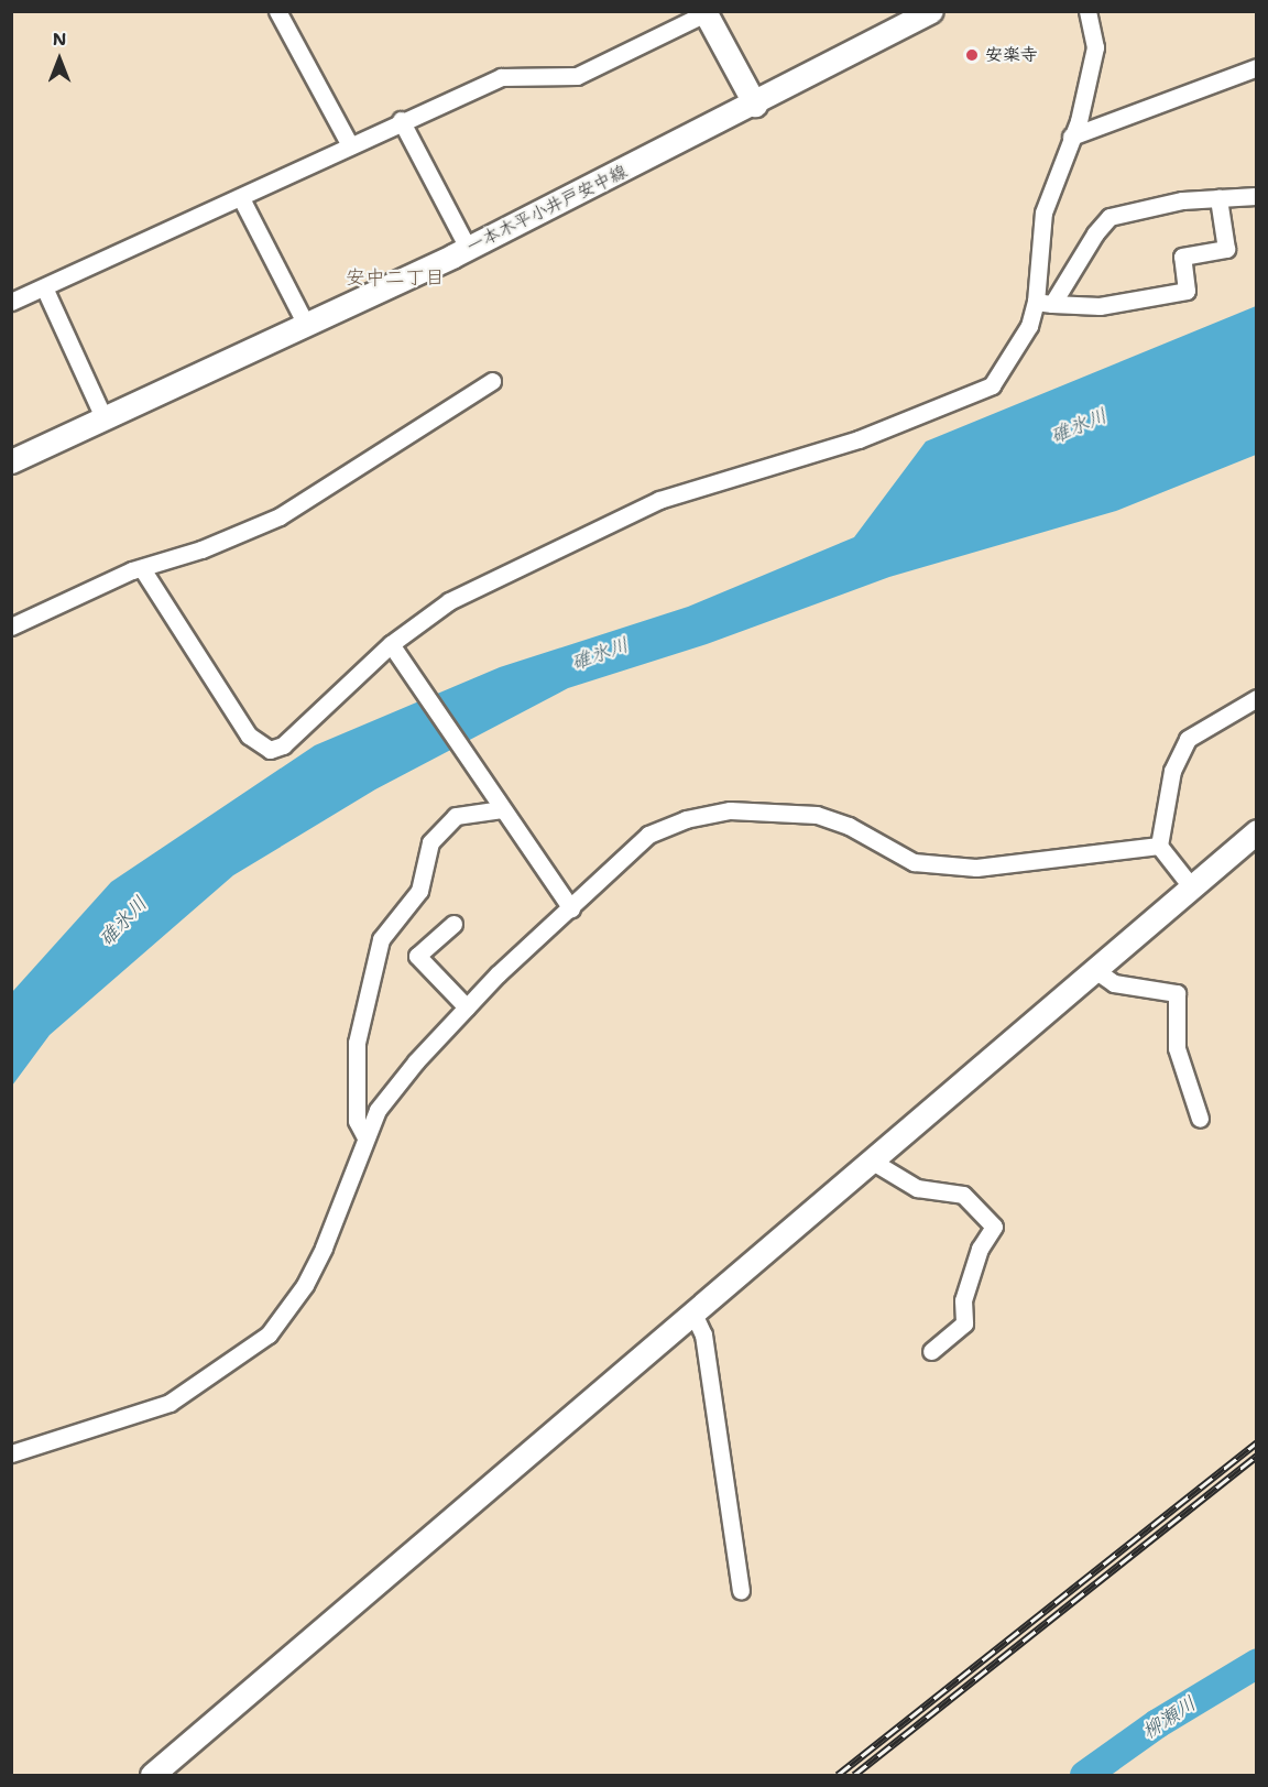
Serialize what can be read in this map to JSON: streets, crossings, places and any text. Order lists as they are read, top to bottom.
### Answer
{
  "streets": {
    "street": ["一本木平小井戸安中線"]
  },
  "districts": ["安中二丁目"],
  "water": ["碓氷川", "柳瀬川"],
  "places": ["安楽寺"],
  "north": "top"
}
